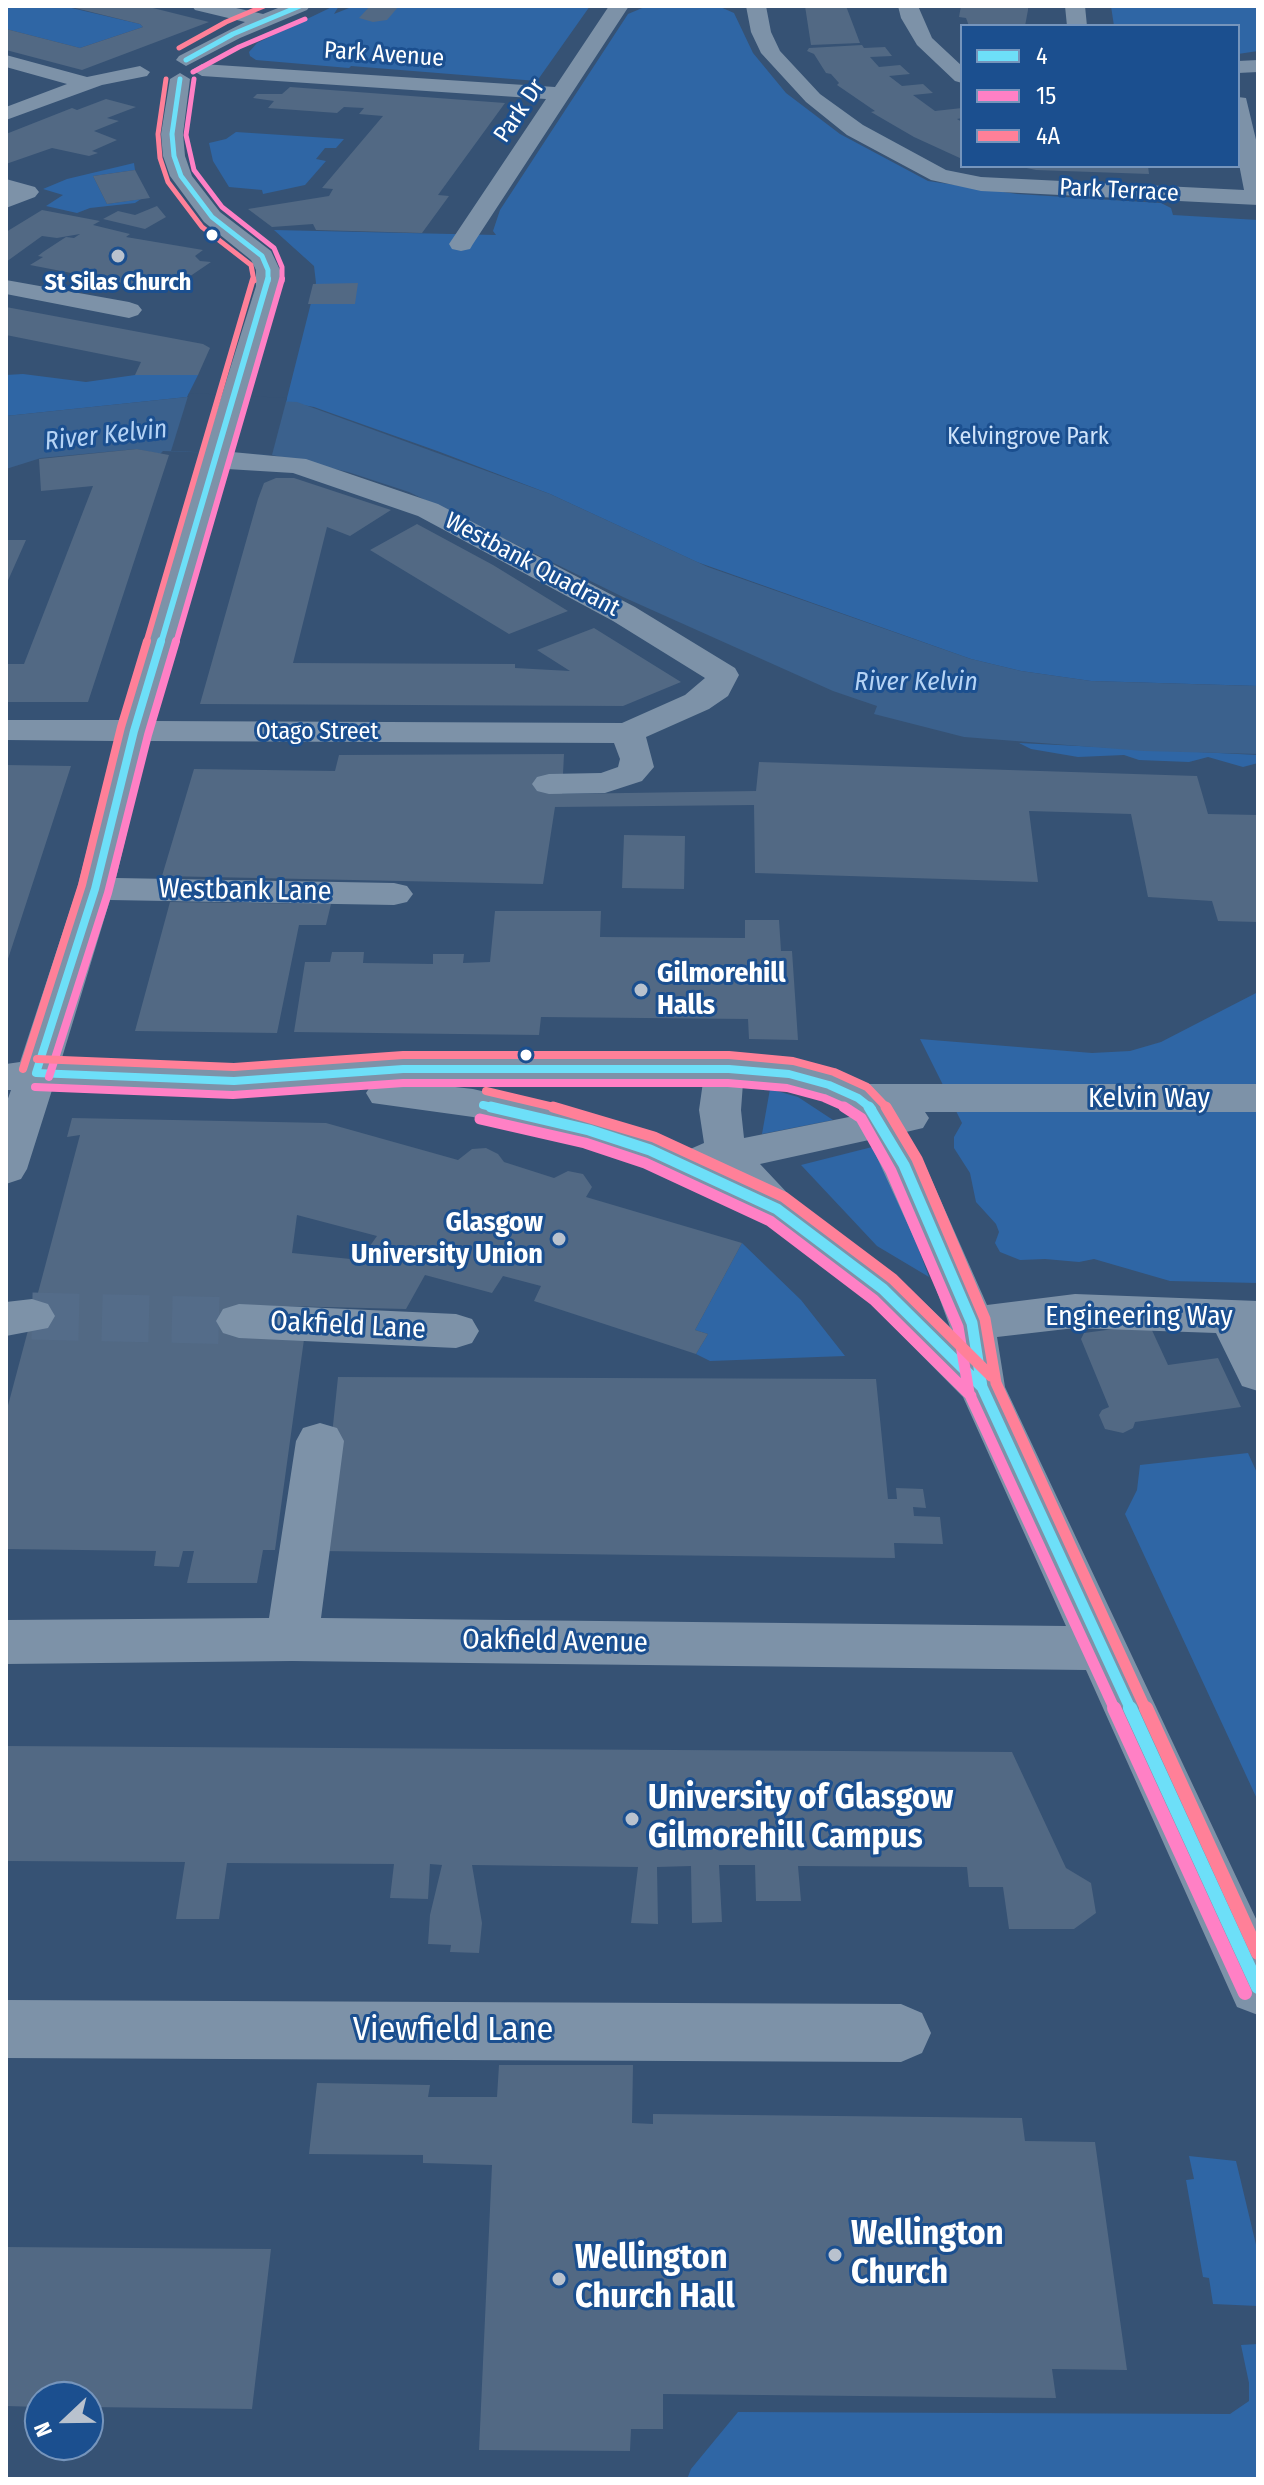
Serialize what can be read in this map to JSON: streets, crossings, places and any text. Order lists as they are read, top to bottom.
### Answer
{
  "streets": {
    "street": [
      "Park Avenue",
      "Park Dr",
      "Park Terrace",
      "Westbank Quadrant",
      "Otago Street",
      "Westbank Lane",
      "Kelvin Way",
      "Engineering Way",
      "Oakfield Lane",
      "Oakfield Avenue",
      "Viewfield Lane"
    ]
  },
  "crossings": [
    ["Park Avenue", "Park Dr"],
    ["Westbank Quadrant", "Otago Street"]
  ],
  "water": ["River Kelvin"],
  "parks": ["Kelvingrove Park"],
  "places": [
    "St Silas Church",
    "Gilmorehill Halls",
    "Glasgow University Union",
    "University of Glasgow Gilmorehill Campus",
    "Wellington Church",
    "Wellington Church Hall"
  ],
  "lines": ["transit line 4", "transit line 4A", "transit line 15"],
  "legend": ["4", "15", "4A"],
  "north": "left"
}
